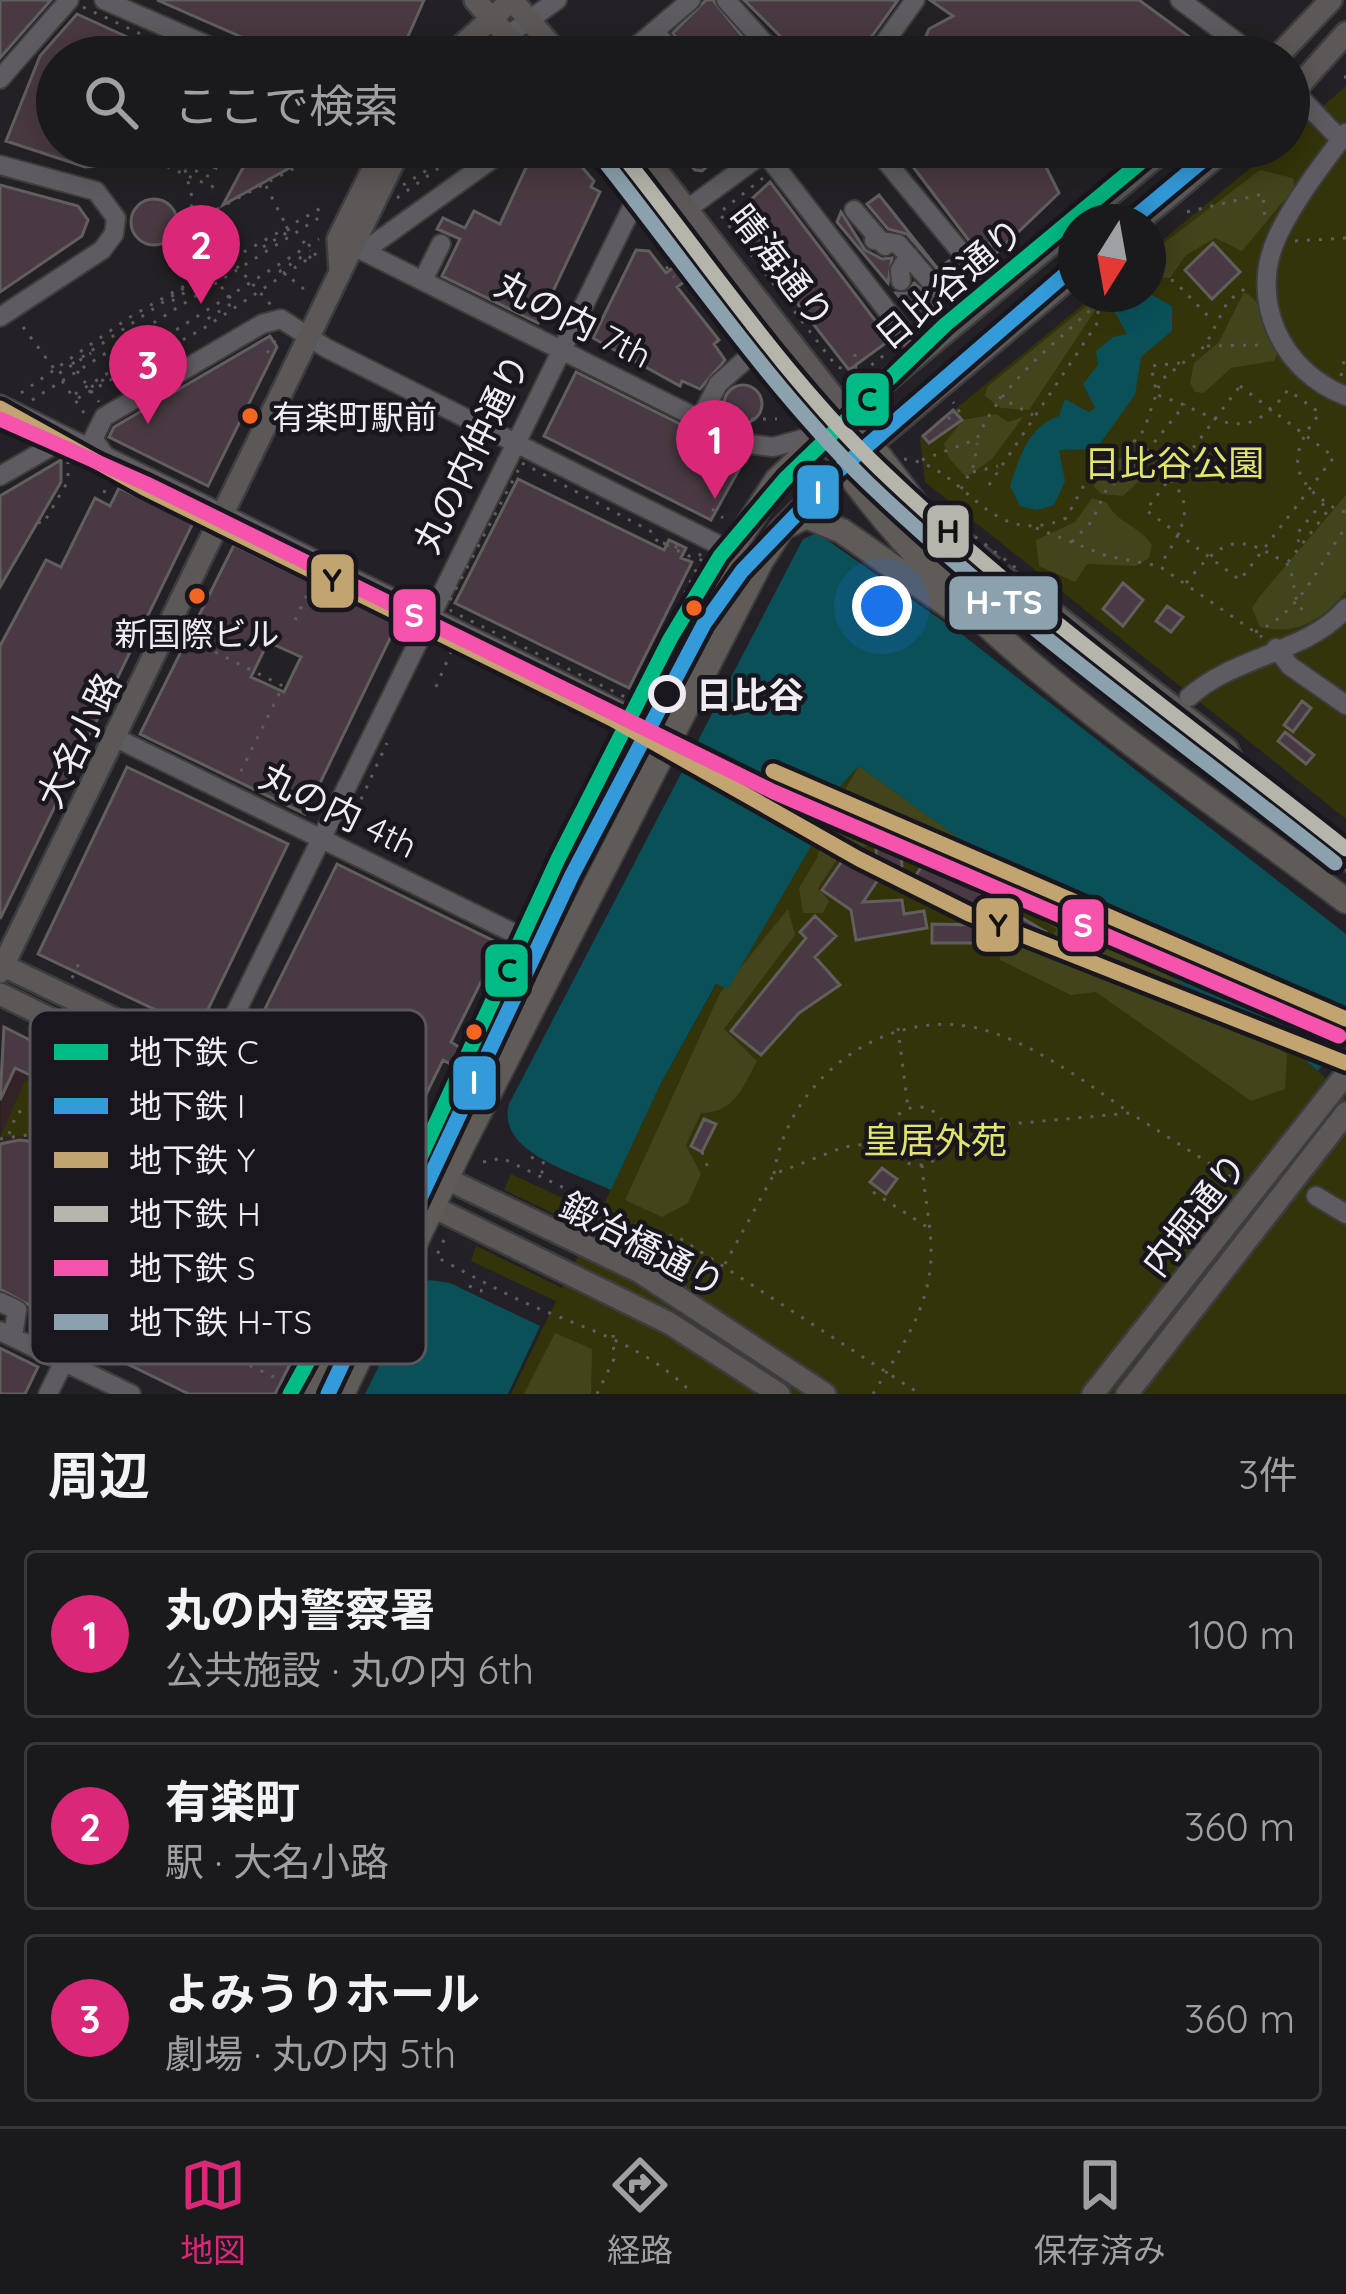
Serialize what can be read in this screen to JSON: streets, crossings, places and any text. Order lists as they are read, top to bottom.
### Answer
{
  "streets": {
    "highway": ["晴海通り", "日比谷通り"],
    "main road": ["大名小路", "内堀通り", "鍛冶橋通り"],
    "street": ["丸の内 7th", "丸の内仲通り", "丸の内 4th"]
  },
  "crossings": [
    ["晴海通り", "日比谷通り"],
    ["晴海通り", "丸の内 7th"],
    ["晴海通り", "丸の内仲通り"],
    ["日比谷通り", "丸の内 7th"],
    ["日比谷通り", "丸の内 4th"],
    ["日比谷通り", "鍛冶橋通り"],
    ["丸の内 7th", "丸の内仲通り"],
    ["丸の内 7th", "大名小路"],
    ["丸の内仲通り", "丸の内 4th"],
    ["大名小路", "丸の内 4th"],
    ["大名小路", "鍛冶橋通り"]
  ],
  "parks": ["日比谷公園", "皇居外苑"],
  "places": ["有楽町駅前", "新国際ビル", "日比谷"],
  "lines": [
    "metro line C",
    "metro line I",
    "metro line H",
    "metro line H-TS",
    "metro line Y",
    "metro line S"
  ],
  "legend": [
    "地下鉄 C",
    "地下鉄 I",
    "地下鉄 Y",
    "地下鉄 H",
    "地下鉄 S",
    "地下鉄 H-TS"
  ],
  "north": "bottom",
  "page": {
    "search": "ここで検索",
    "pins": ["2", "3", "1"],
    "heading": ["周辺", "3件"],
    "list": [
      {
        "mark": "1",
        "name": "丸の内警察署",
        "note": "公共施設 · 丸の内 6th",
        "value": "100 m"
      },
      {
        "mark": "2",
        "name": "有楽町",
        "note": "駅 · 大名小路",
        "value": "360 m"
      },
      {
        "mark": "3",
        "name": "よみうりホール",
        "note": "劇場 · 丸の内 5th",
        "value": "360 m"
      }
    ],
    "nav": ["地図", "経路", "保存済み"]
  }
}
